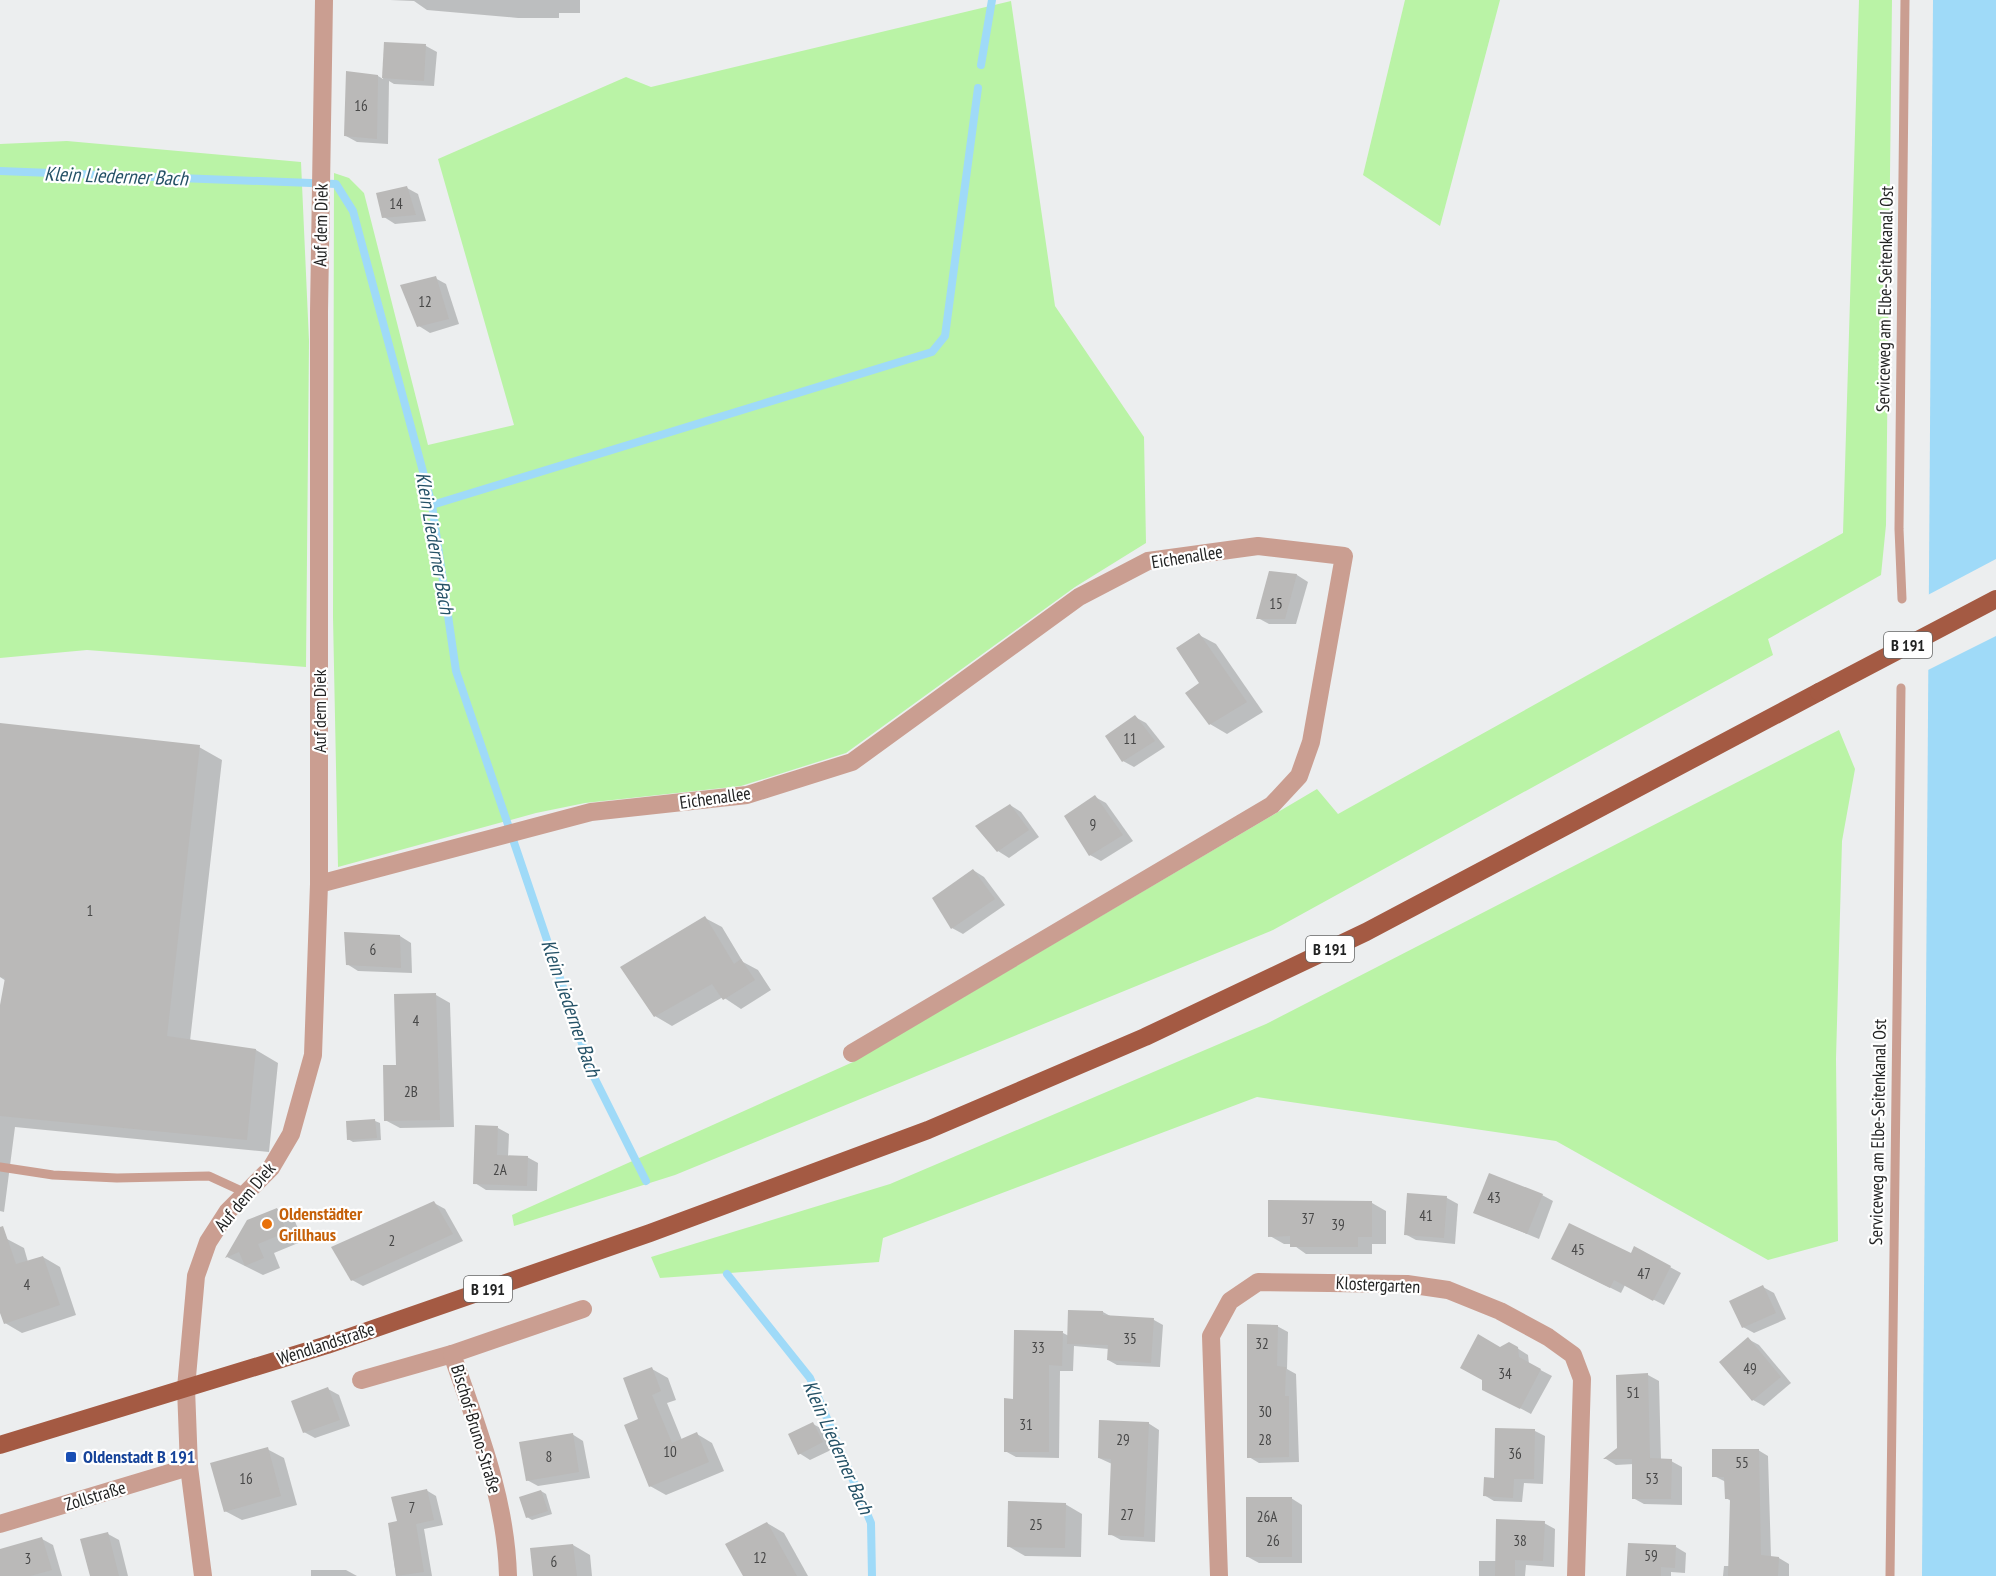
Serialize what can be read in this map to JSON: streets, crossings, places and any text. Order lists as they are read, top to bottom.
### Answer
{
  "streets": {
    "main road": ["B 191", "Wendlandstraße"],
    "street": [
      "Auf dem Diek",
      "Eichenallee",
      "Klostergarten",
      "Bischof-Bruno-Straße",
      "Zollstraße"
    ],
    "lane": ["Serviceweg am Elbe-Seitenkanal Ost"]
  },
  "crossings": [
    ["Auf dem Diek", "Eichenallee"],
    ["Auf dem Diek", "Wendlandstraße"],
    ["Auf dem Diek", "Zollstraße"]
  ],
  "water": ["Klein Liederner Bach"],
  "places": {
    "other": ["Oldenstädter Grillhaus"],
    "transit": ["Oldenstadt B 191"]
  },
  "house_numbers": [
    "16",
    "14",
    "12",
    "15",
    "11",
    "9",
    "1",
    "6",
    "4",
    "2B",
    "2A",
    "43",
    "41",
    "37",
    "39",
    "2",
    "45",
    "47",
    "4",
    "35",
    "32",
    "33",
    "49",
    "34",
    "51",
    "30",
    "31",
    "29",
    "28",
    "10",
    "36",
    "8",
    "55",
    "16",
    "53",
    "7",
    "27",
    "26A",
    "25",
    "26",
    "38",
    "59",
    "12",
    "3",
    "6"
  ]
}
